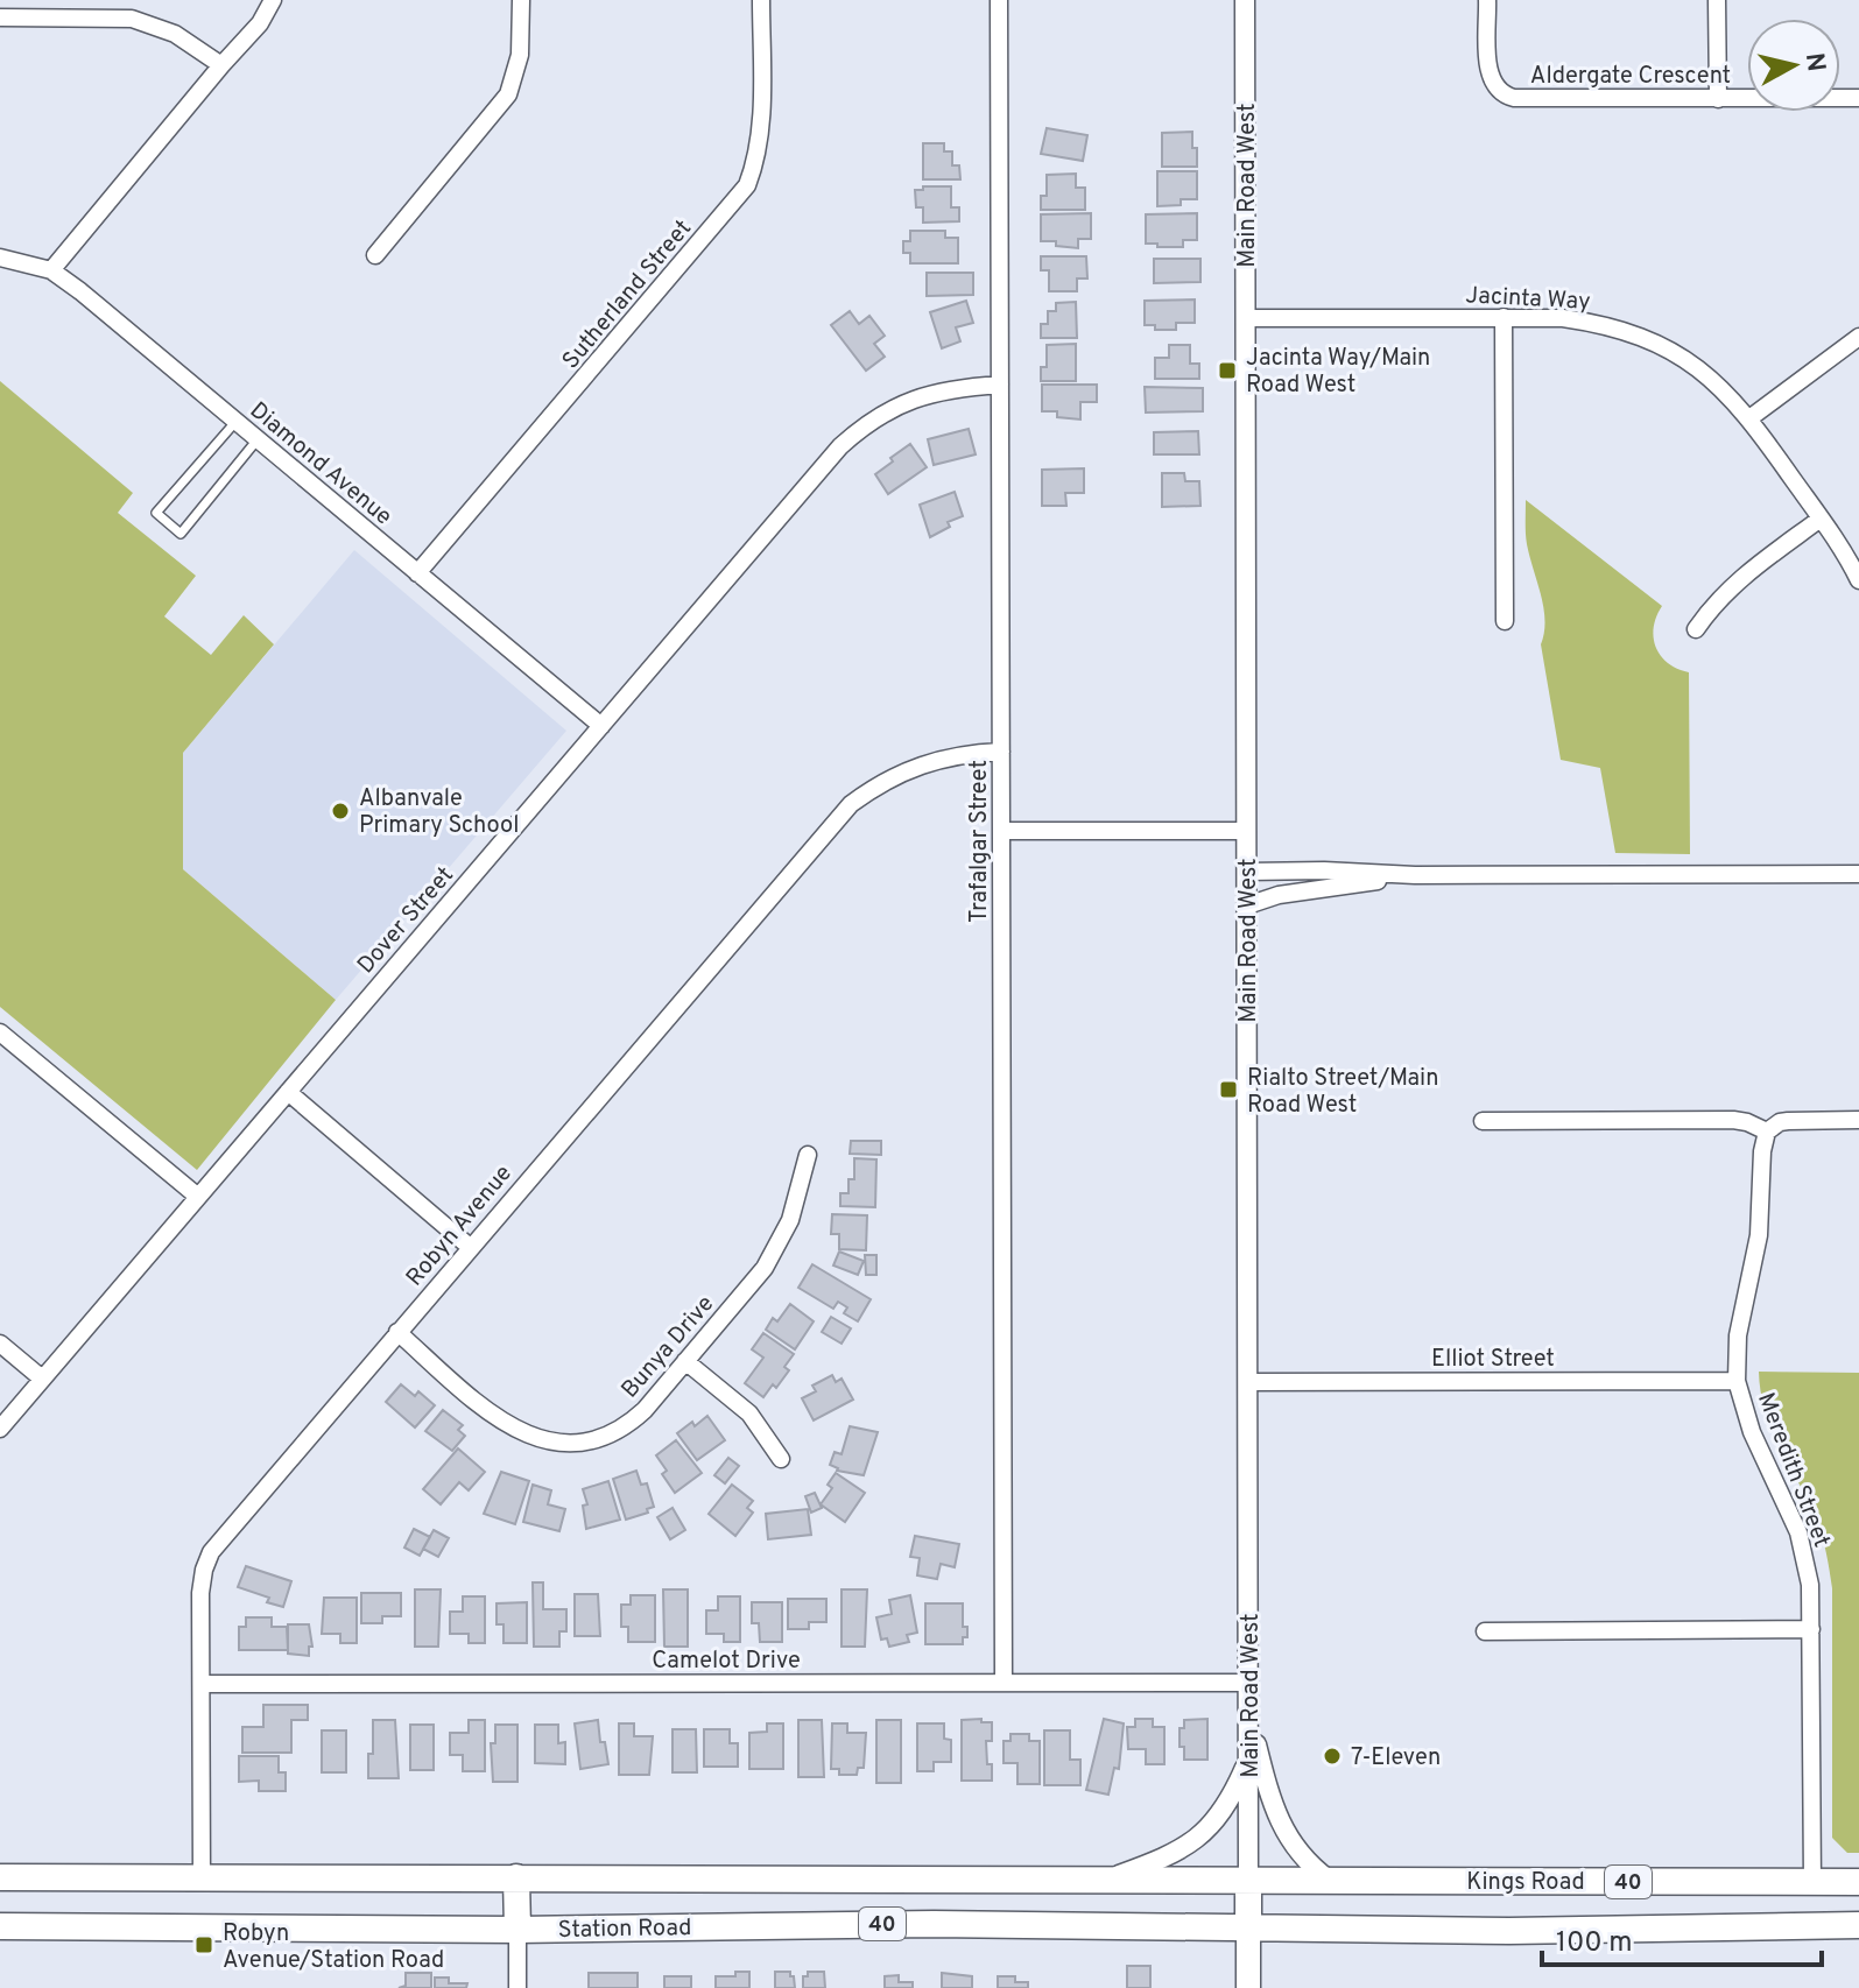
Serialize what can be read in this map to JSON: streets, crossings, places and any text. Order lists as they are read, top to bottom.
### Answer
{
  "streets": {
    "main road": ["Kings Road", "40", "Station Road"],
    "street": [
      "Aldergate Crescent",
      "Main Road West",
      "Sutherland Street",
      "Jacinta Way",
      "Diamond Avenue",
      "Trafalgar Street",
      "Dover Street",
      "Robyn Avenue",
      "Bunya Drive",
      "Elliot Street",
      "Meredith Street",
      "Camelot Drive"
    ]
  },
  "crossings": [
    ["Main Road West", "Jacinta Way"],
    ["Main Road West", "Elliot Street"],
    ["Main Road West", "Camelot Drive"],
    ["Main Road West", "Kings Road"],
    ["Main Road West", "Station Road"],
    ["Sutherland Street", "Diamond Avenue"],
    ["Diamond Avenue", "Dover Street"],
    ["Trafalgar Street", "Dover Street"],
    ["Trafalgar Street", "Robyn Avenue"],
    ["Trafalgar Street", "Camelot Drive"],
    ["Robyn Avenue", "Bunya Drive"],
    ["Robyn Avenue", "Camelot Drive"],
    ["Robyn Avenue", "Station Road"],
    ["Elliot Street", "Meredith Street"],
    ["Meredith Street", "Kings Road"],
    ["Kings Road", "Station Road"]
  ],
  "places": {
    "transit": ["Jacinta Way/Main Road West", "Rialto Street/Main Road West", "Robyn Avenue/Station Road"],
    "other": ["Albanvale Primary School", "7-Eleven"]
  },
  "scale_bar": "100 m",
  "north": "right"
}
